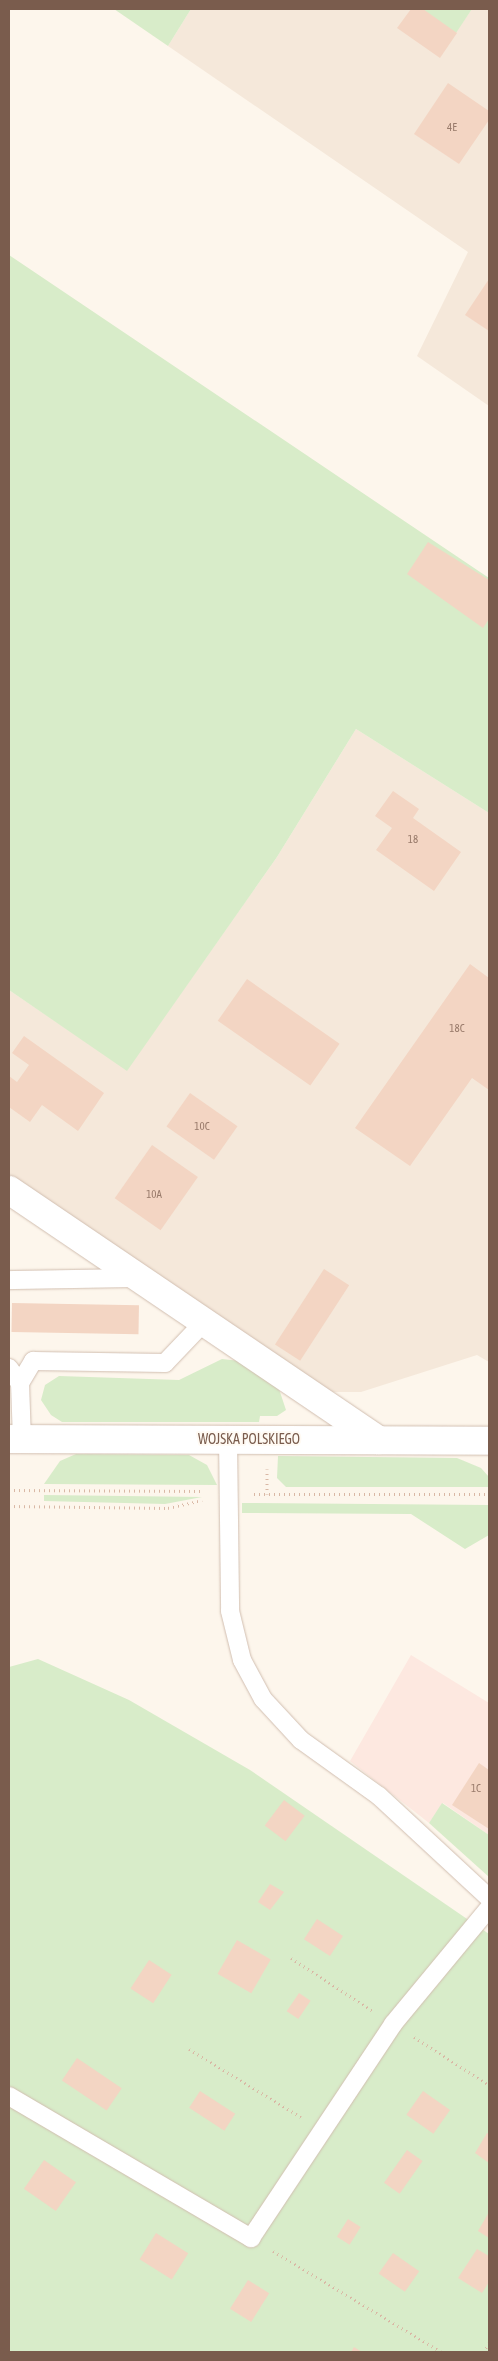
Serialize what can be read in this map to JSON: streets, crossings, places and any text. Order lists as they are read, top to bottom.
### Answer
{
  "streets": {
    "street": ["WOJSKA POLSKIEGO"]
  },
  "house_numbers": [
    "4E",
    "18",
    "18C",
    "10C",
    "10A",
    "1C"
  ]
}
